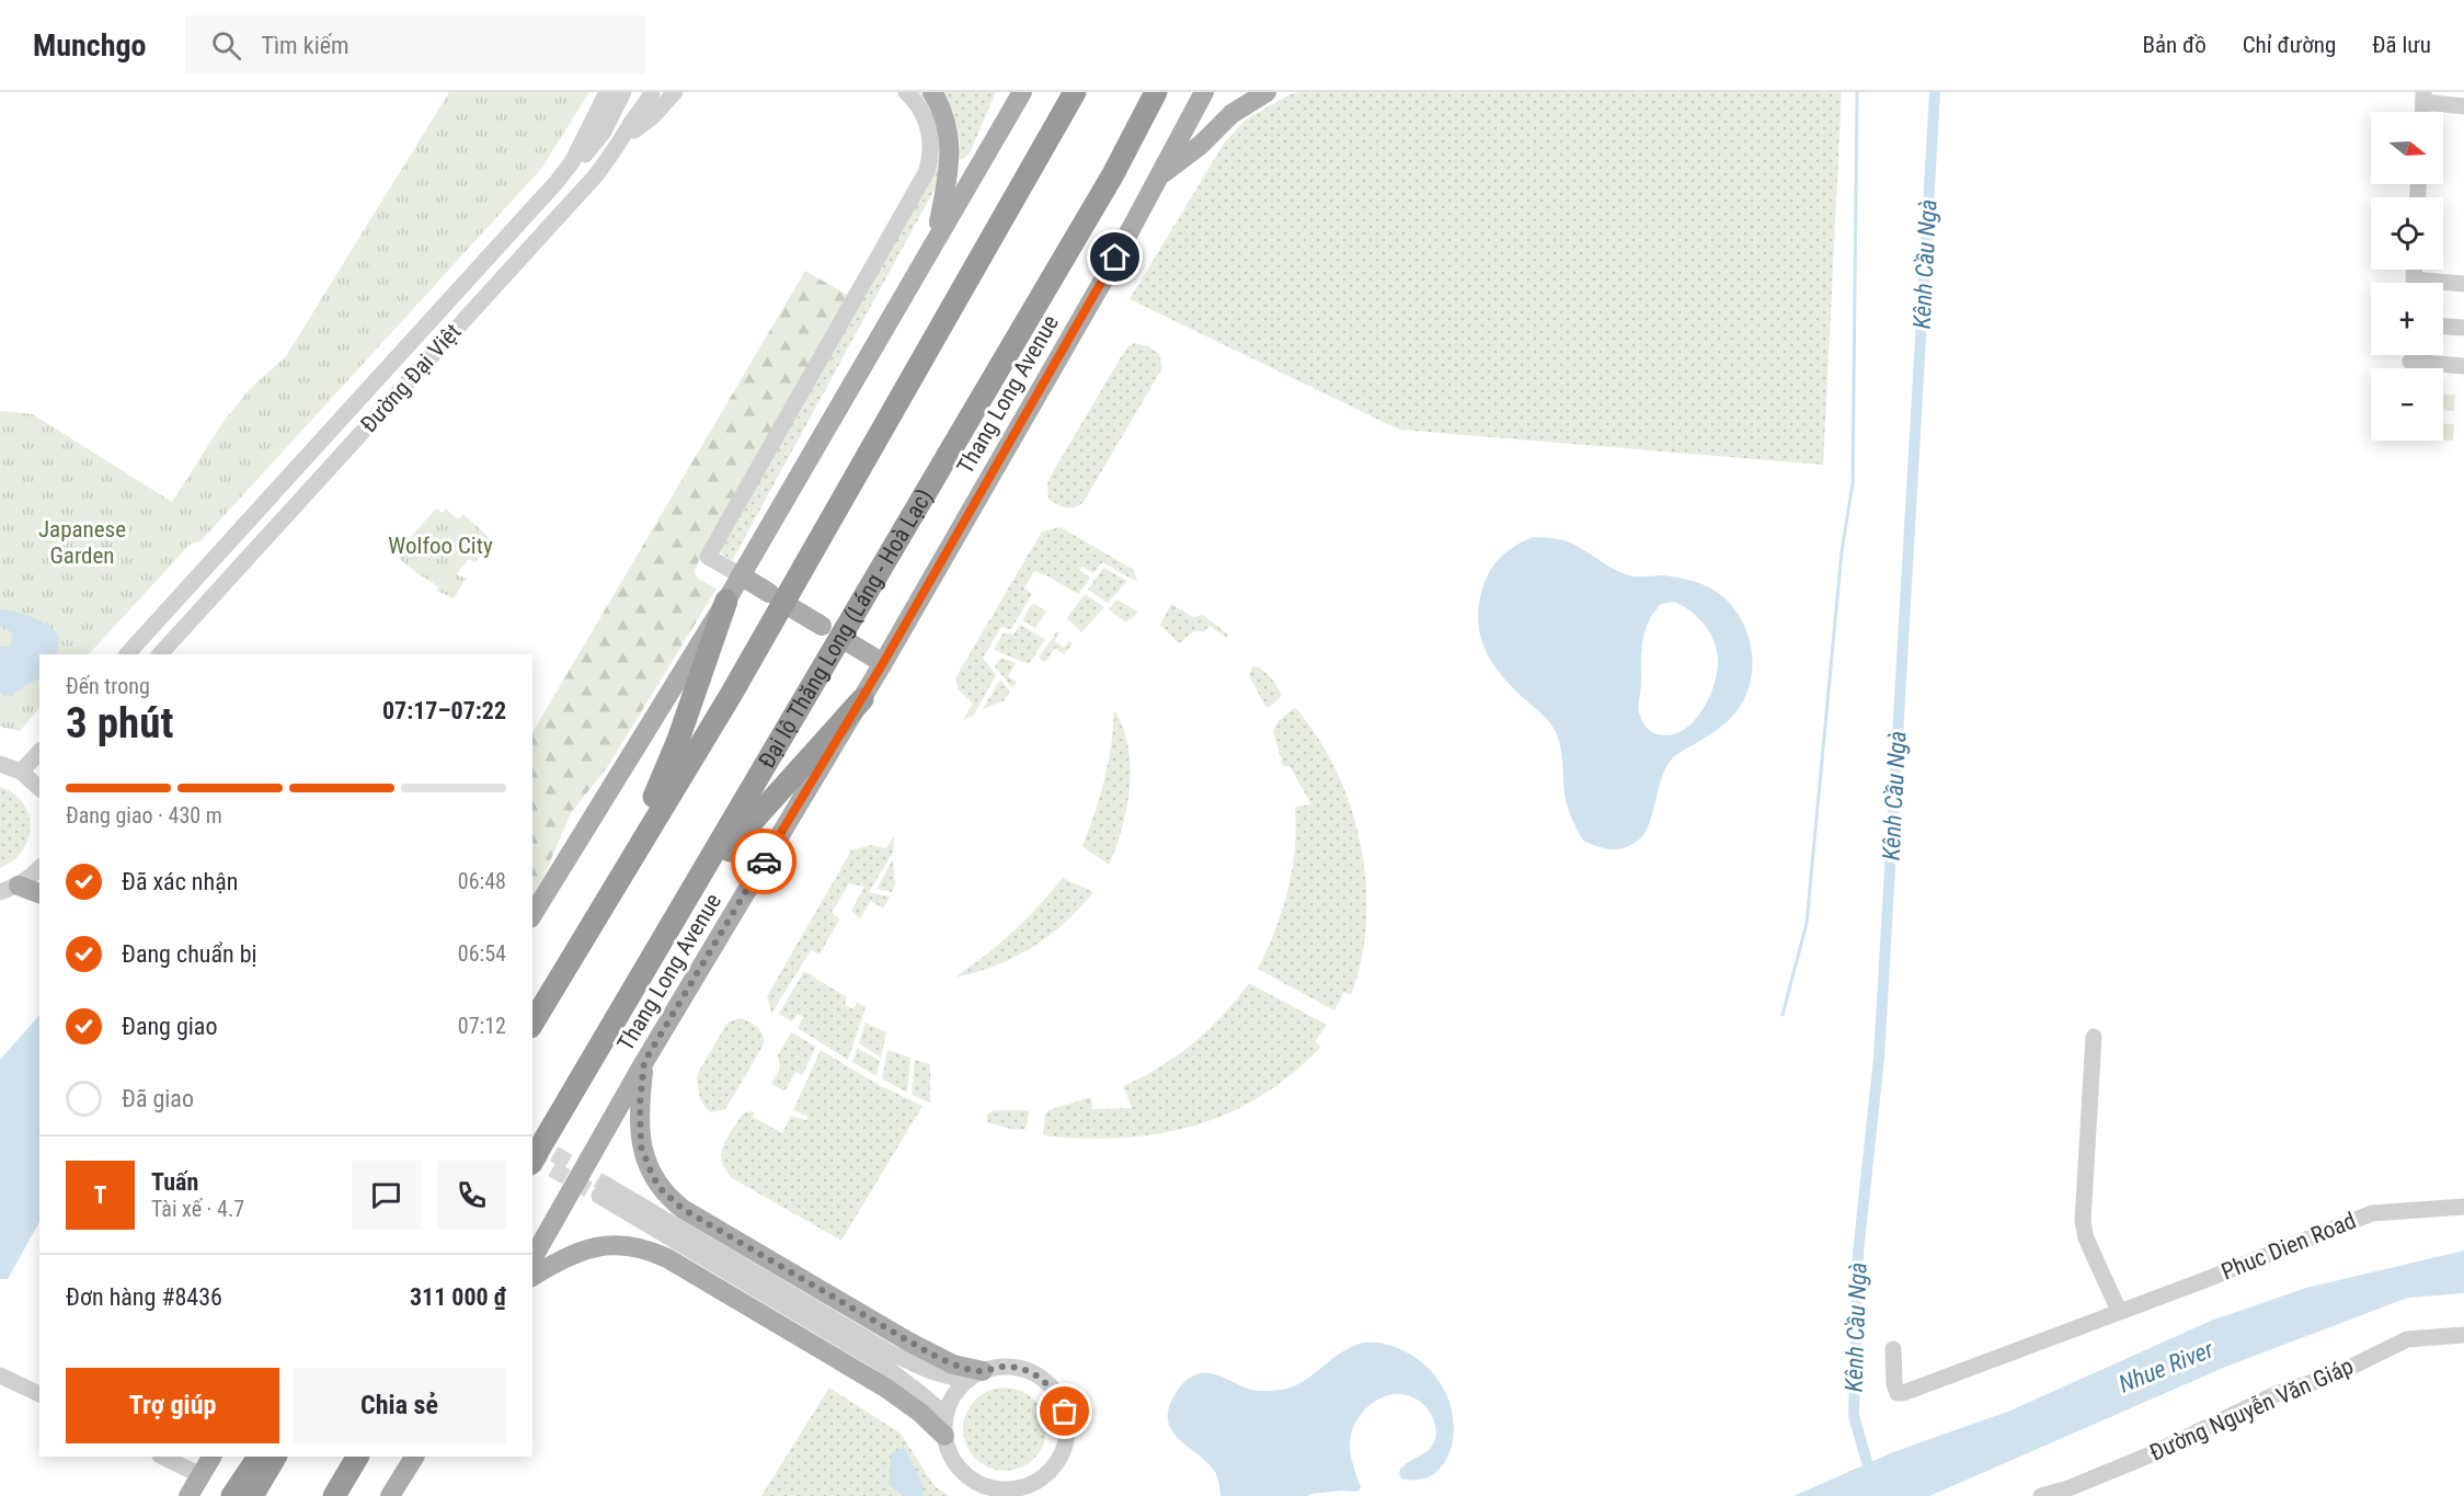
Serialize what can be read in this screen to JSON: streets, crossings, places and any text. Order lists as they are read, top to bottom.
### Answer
{
  "streets": {
    "highway": ["Đại lộ Thăng Long (Láng - Hoà Lạc)"],
    "main road": ["Thang Long Avenue"],
    "street": ["Đường Đại Việt", "Phuc Dien Road", "Đường Nguyễn Văn Giáp"]
  },
  "water": ["Kênh Cầu Ngà", "Nhue River"],
  "parks": ["Japanese Garden", "Wolfoo City"],
  "north": "right",
  "page": {
    "header": "Munchgo",
    "search": "Tìm kiếm",
    "nav": ["Bản đồ", "Chỉ đường", "Đã lưu"],
    "map_buttons": ["+", "−"],
    "heading": ["3 phút", "Đến trong", "07:17–07:22"],
    "panel": [
      "Tuấn",
      "Tài xế · 4.7",
      "Đơn hàng #8436",
      "311 000 ₫"
    ],
    "bar": "Đang giao · 430 m",
    "list": [
      ["Đã xác nhận", "06:48"],
      ["Đang chuẩn bị", "06:54"],
      ["Đang giao", "07:12"],
      "Đã giao"
    ],
    "round": "T",
    "buttons": ["Trợ giúp", "Chia sẻ"]
  }
}
